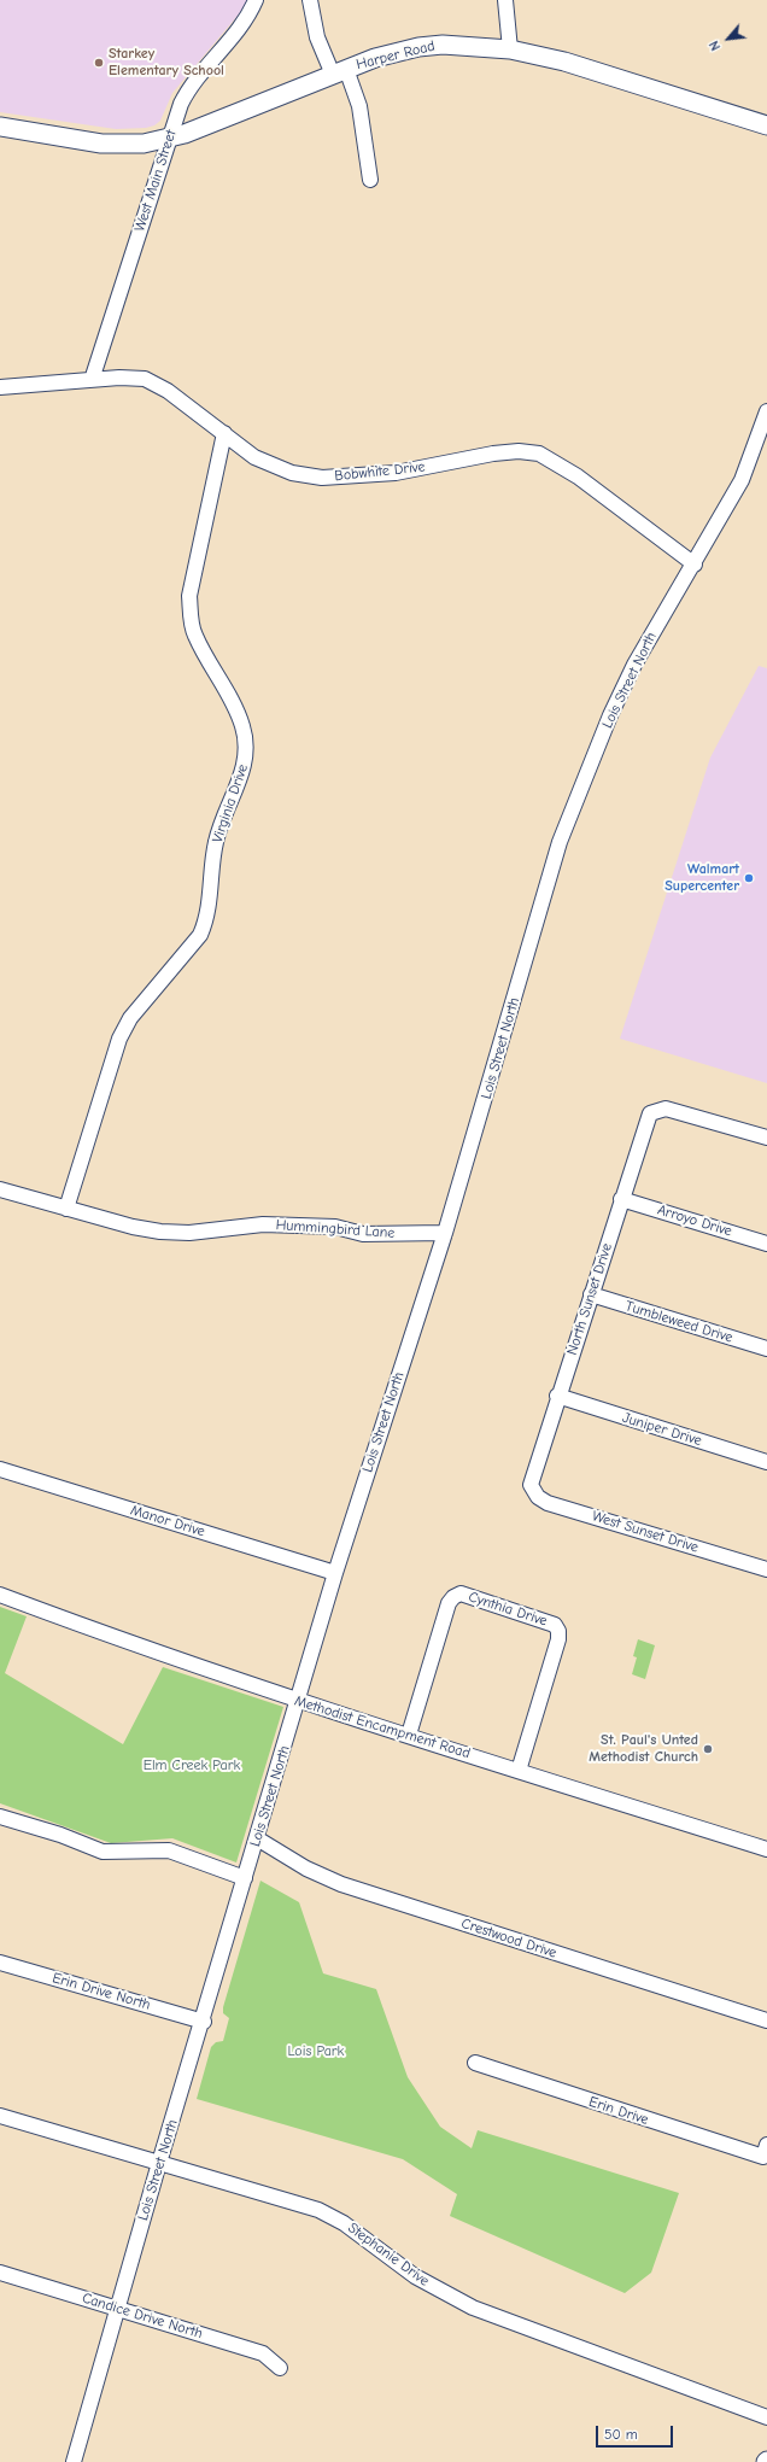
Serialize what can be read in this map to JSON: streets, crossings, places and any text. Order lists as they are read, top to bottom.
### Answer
{
  "streets": {
    "main road": ["Harper Road"],
    "street": [
      "West Main Street",
      "Bobwhite Drive",
      "Lois Street North",
      "Virginia Drive",
      "Arroyo Drive",
      "Hummingbird Lane",
      "North Sunset Drive",
      "Tumbleweed Drive",
      "Juniper Drive",
      "Manor Drive",
      "West Sunset Drive",
      "Cynthia Drive",
      "Methodist Encampment Road",
      "Crestwood Drive",
      "Erin Drive North",
      "Erin Drive",
      "Stephanie Drive",
      "Candice Drive North"
    ]
  },
  "crossings": [
    ["Harper Road", "West Main Street"],
    ["West Main Street", "Bobwhite Drive"],
    ["Bobwhite Drive", "Lois Street North"],
    ["Bobwhite Drive", "Virginia Drive"],
    ["Lois Street North", "Hummingbird Lane"],
    ["Lois Street North", "Manor Drive"],
    ["Lois Street North", "Methodist Encampment Road"],
    ["Lois Street North", "Crestwood Drive"],
    ["Lois Street North", "Erin Drive North"],
    ["Lois Street North", "Stephanie Drive"],
    ["Lois Street North", "Candice Drive North"],
    ["Virginia Drive", "Hummingbird Lane"],
    ["Arroyo Drive", "North Sunset Drive"],
    ["North Sunset Drive", "Tumbleweed Drive"],
    ["North Sunset Drive", "Juniper Drive"],
    ["North Sunset Drive", "West Sunset Drive"],
    ["Cynthia Drive", "Methodist Encampment Road"]
  ],
  "parks": ["Elm Creek Park", "Lois Park"],
  "places": ["Starkey Elementary School", "Walmart Supercenter", "St. Paul's Unted Methodist Church"],
  "scale_bar": "50 m",
  "north": "bottom left"
}
